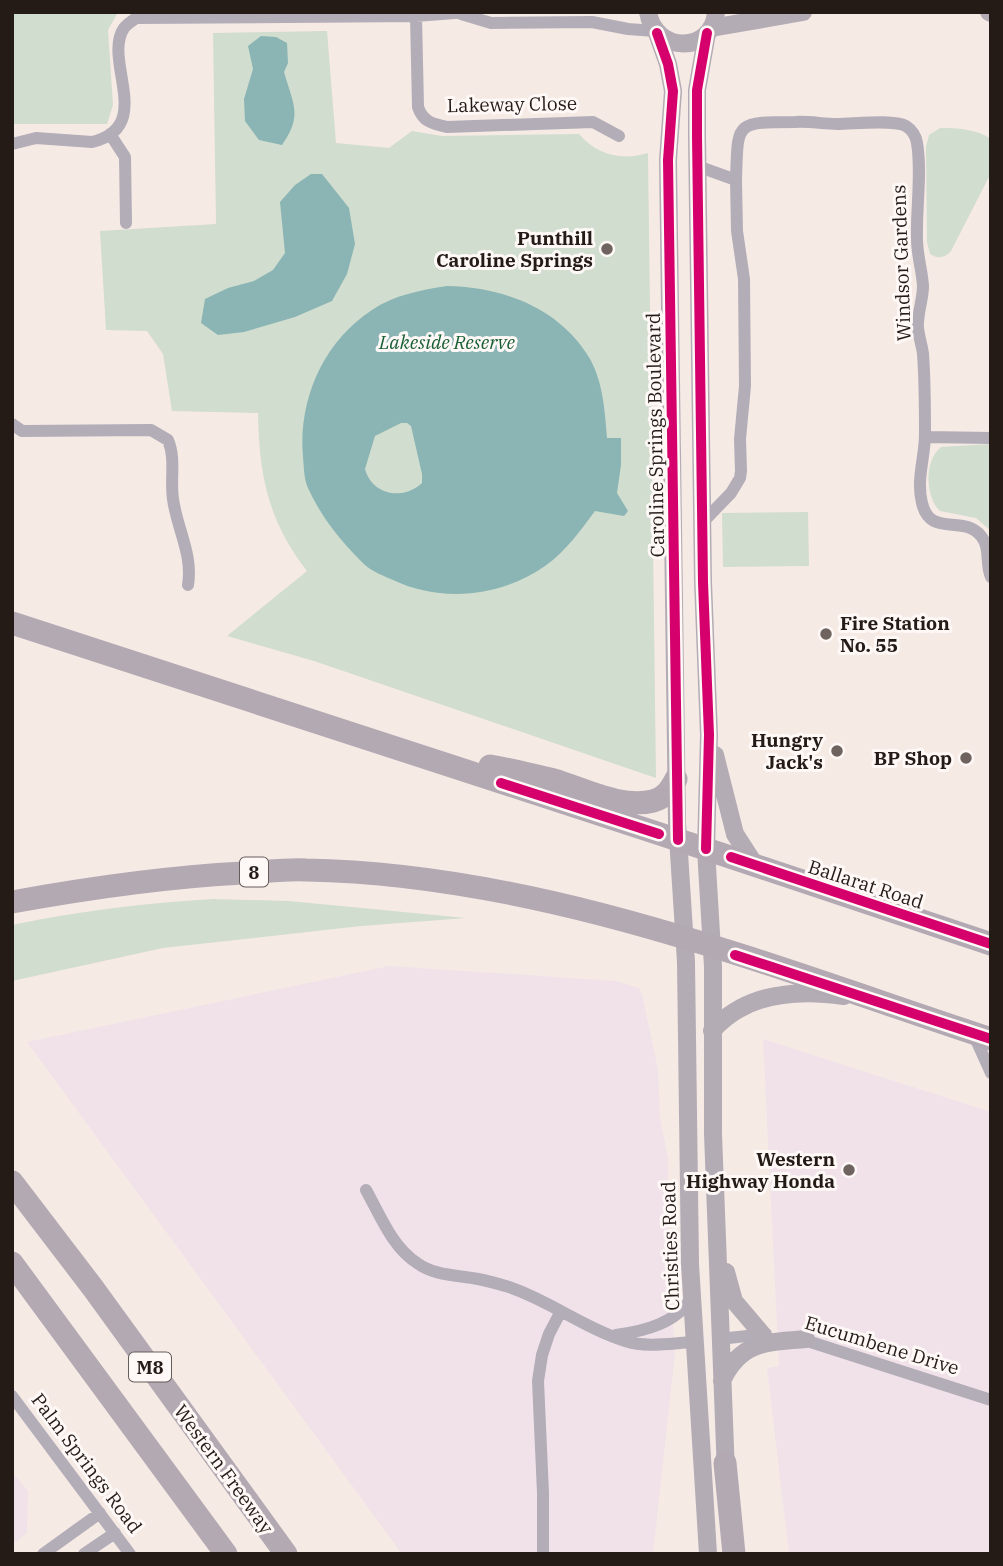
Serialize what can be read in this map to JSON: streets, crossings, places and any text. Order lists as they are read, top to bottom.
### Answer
{
  "streets": {
    "highway": [
      "8",
      "Ballarat Road",
      "M8",
      "Western Freeway"
    ],
    "main road": ["Caroline Springs Boulevard", "Christies Road"],
    "street": [
      "Lakeway Close",
      "Windsor Gardens",
      "Eucumbene Drive",
      "Palm Springs Road"
    ]
  },
  "crossings": [
    ["Caroline Springs Boulevard", "8"],
    ["Caroline Springs Boulevard", "Ballarat Road"],
    ["Caroline Springs Boulevard", "Christies Road"],
    ["8", "Christies Road"]
  ],
  "parks": ["Lakeside Reserve"],
  "places": [
    "Punthill Caroline Springs",
    "Fire Station No. 55",
    "Hungry Jack's",
    "BP Shop",
    "Western Highway Honda"
  ]
}
